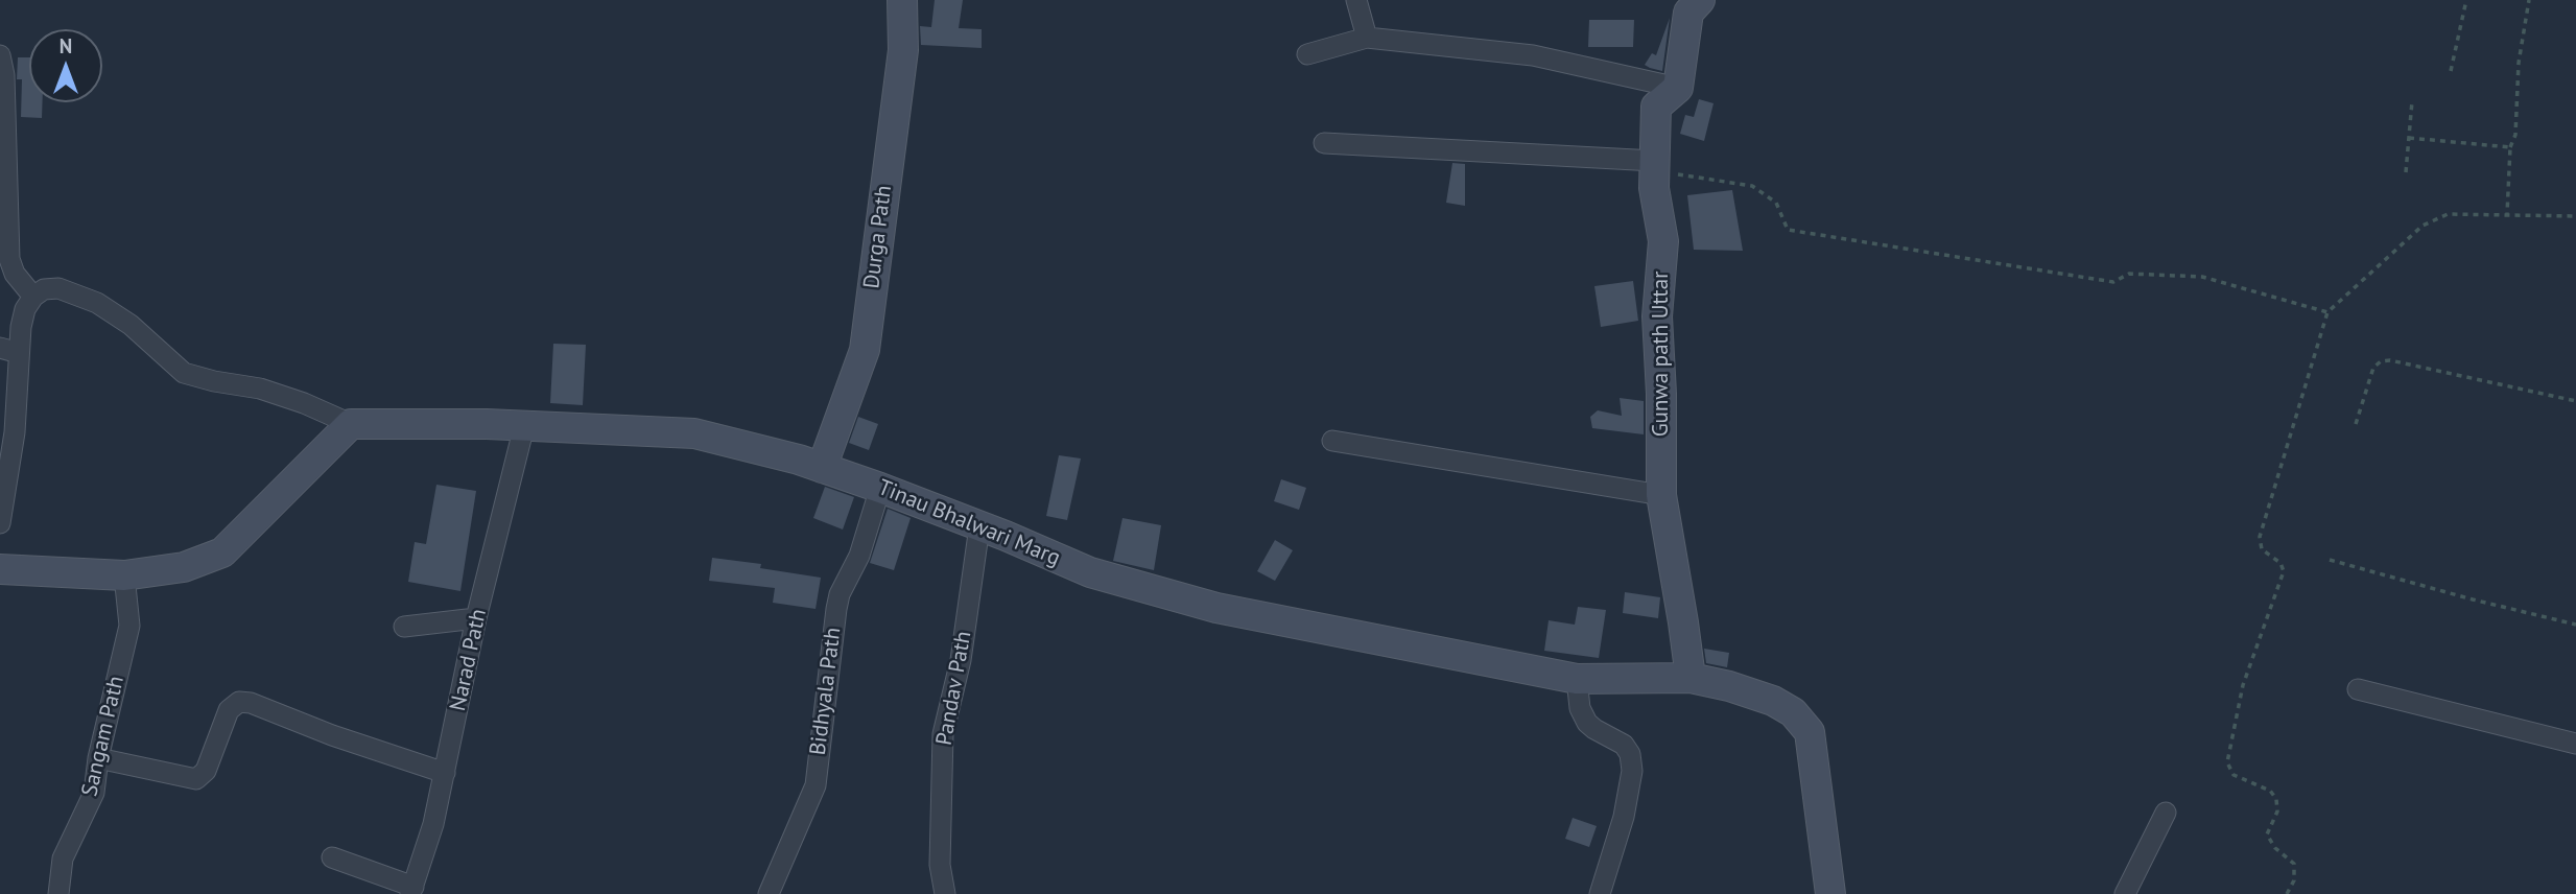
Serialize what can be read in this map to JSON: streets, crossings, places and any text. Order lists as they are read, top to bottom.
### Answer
{
  "streets": {
    "street": [
      "Durga Path",
      "Gunwa path Uttar",
      "Tinau Bhalwari Marg",
      "Narad Path",
      "Pandav Path",
      "Bidhyala Path",
      "Sangam Path"
    ]
  },
  "crossings": [
    ["Durga Path", "Tinau Bhalwari Marg"],
    ["Gunwa path Uttar", "Tinau Bhalwari Marg"],
    ["Tinau Bhalwari Marg", "Narad Path"],
    ["Tinau Bhalwari Marg", "Pandav Path"],
    ["Tinau Bhalwari Marg", "Bidhyala Path"]
  ],
  "north": "top"
}
